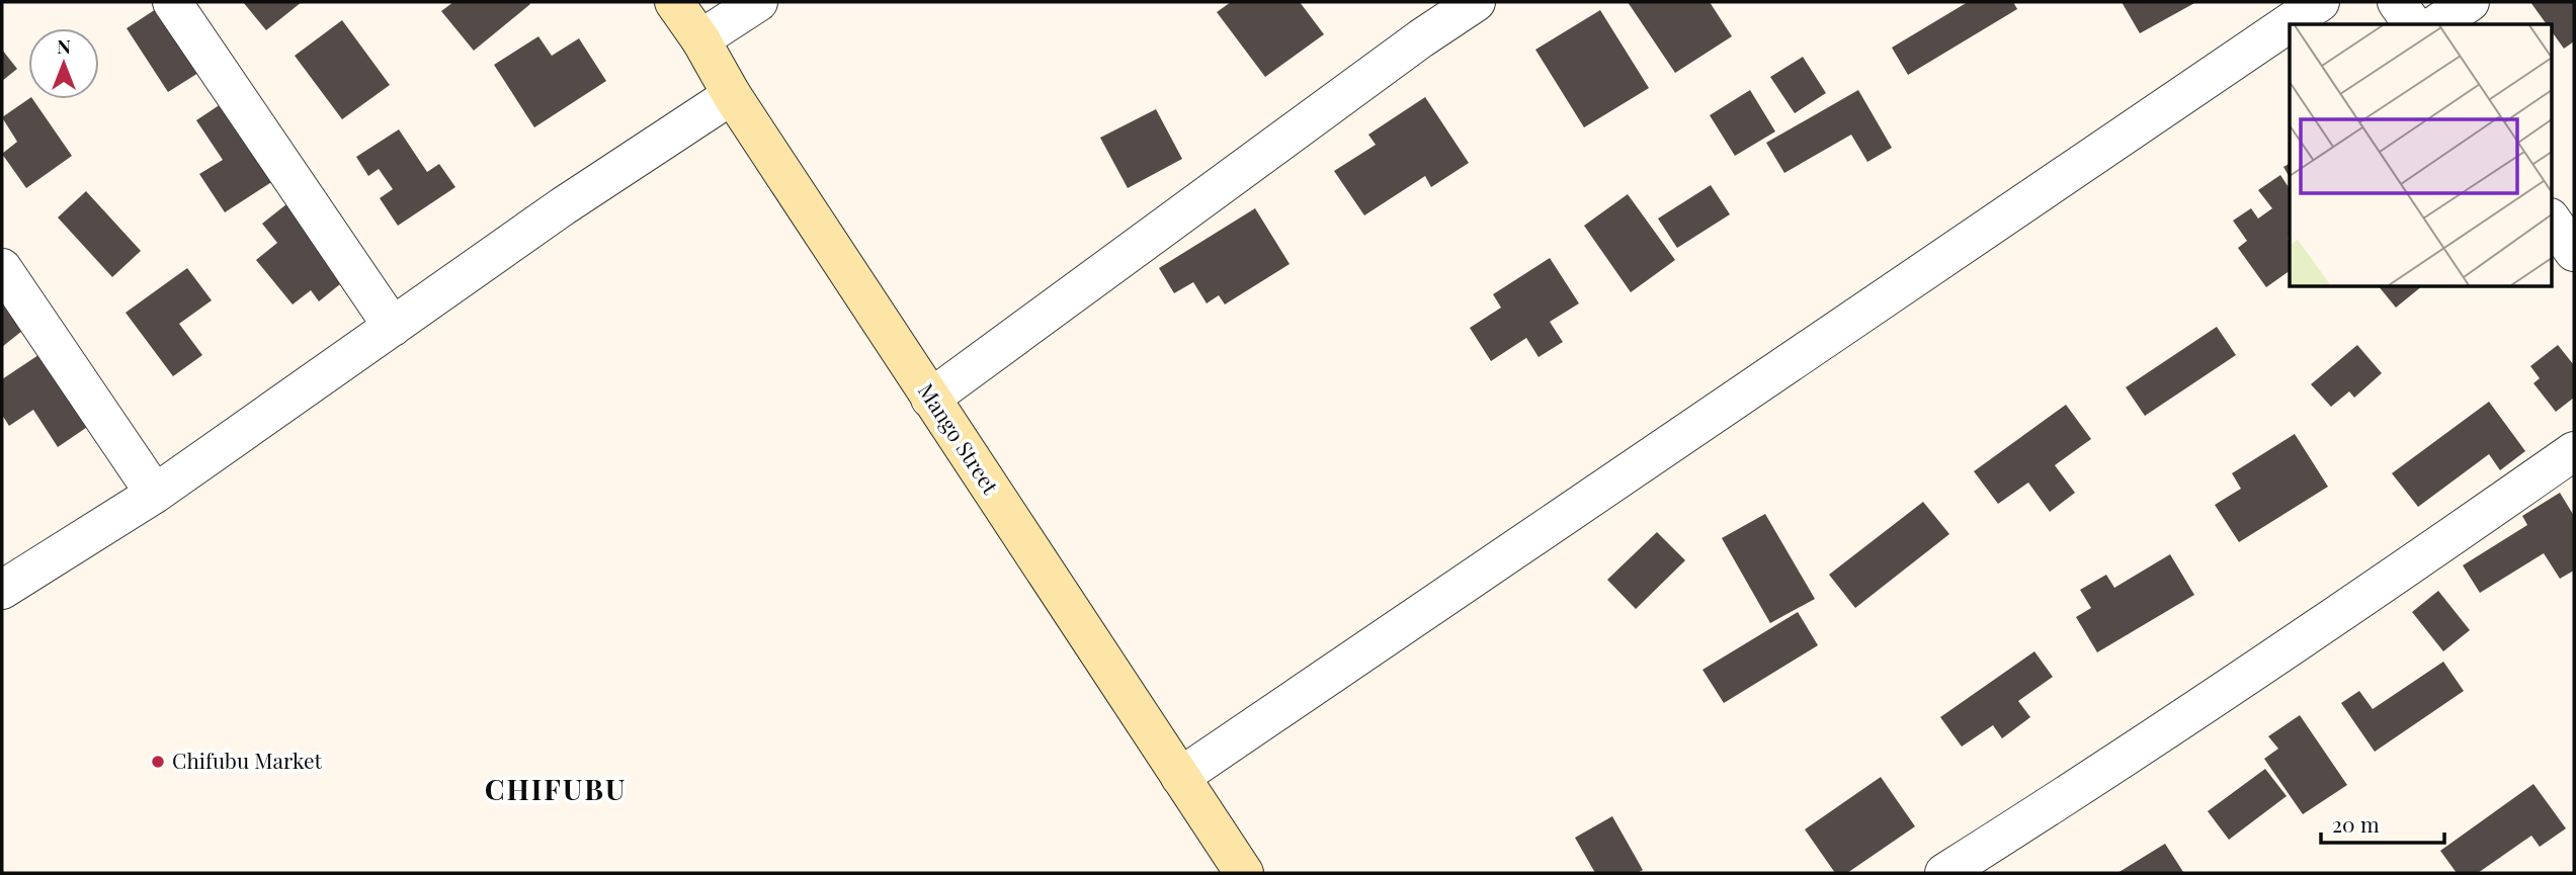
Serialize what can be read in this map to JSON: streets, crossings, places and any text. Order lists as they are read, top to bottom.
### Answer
{
  "streets": {
    "main road": ["Mango Street"]
  },
  "districts": ["CHIFUBU"],
  "places": ["Chifubu Market"],
  "scale_bar": "20 m",
  "north": "top"
}
